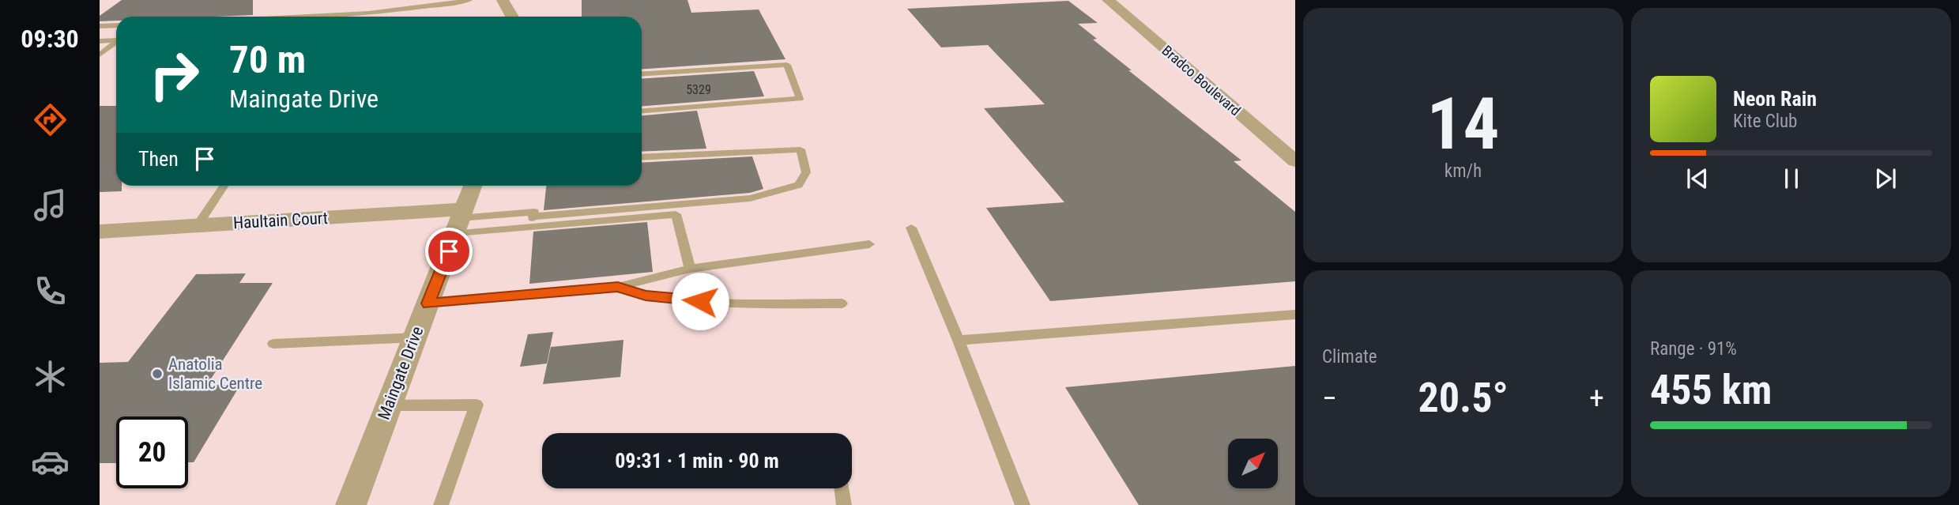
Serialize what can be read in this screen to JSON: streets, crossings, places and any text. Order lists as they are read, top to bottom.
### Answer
{
  "streets": {
    "street": ["Bradco Boulevard", "Haultain Court", "Maingate Drive"]
  },
  "crossings": [
    ["Haultain Court", "Maingate Drive"]
  ],
  "places": ["Anatolia Islamic Centre"],
  "house_numbers": ["5329"],
  "north": "top right",
  "page": {
    "tabs": "09:30",
    "tile": [
      ["14", "km/h"],
      "Climate",
      ["Range · 91%", "455 km"]
    ],
    "turn": ["70 m", "Maingate Drive"],
    "song": ["Neon Rain", "Kite Club"],
    "then": "Then",
    "heat": ["−", "20.5°", "+"],
    "limit": "20",
    "trip": "09:31 · 1 min · 90 m"
  }
}
